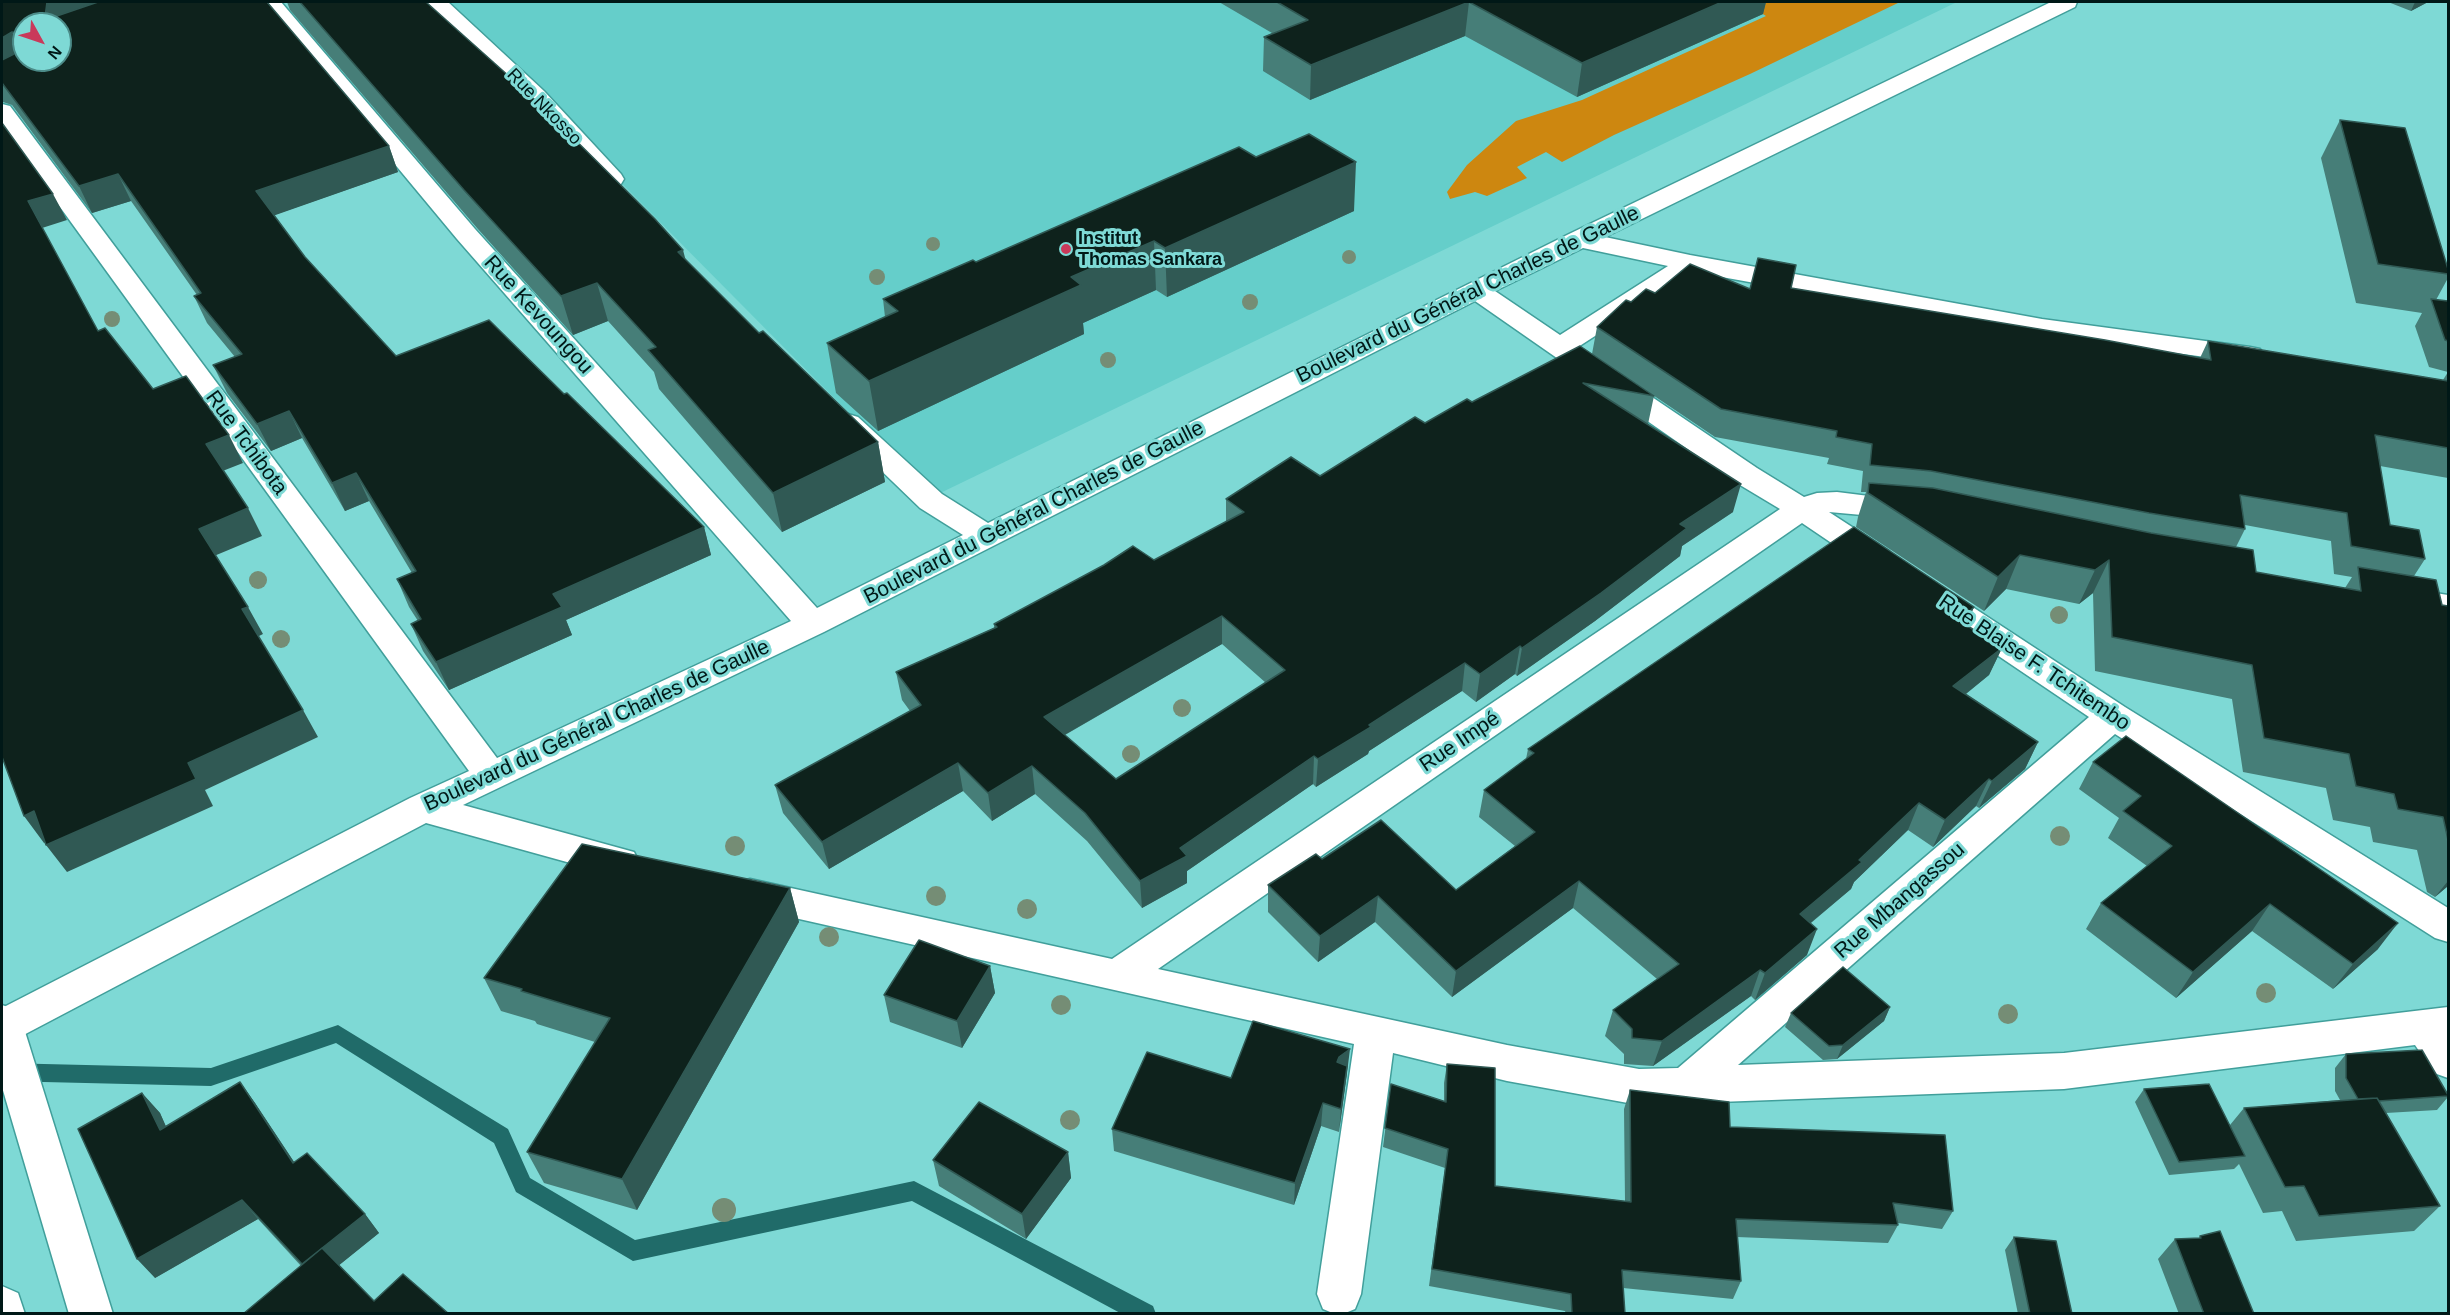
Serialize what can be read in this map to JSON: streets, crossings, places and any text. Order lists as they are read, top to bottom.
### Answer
{
  "streets": {
    "street": [
      "Rue Nkosso",
      "Boulevard du Général Charles de Gaulle",
      "Rue Kevoungou",
      "Rue Tchibota",
      "Rue Blaise F. Tchitembo",
      "Rue Impé",
      "Rue Mbangassou"
    ]
  },
  "crossings": [
    ["Boulevard du Général Charles de Gaulle", "Rue Kevoungou"],
    ["Boulevard du Général Charles de Gaulle", "Rue Tchibota"],
    ["Boulevard du Général Charles de Gaulle", "Rue Blaise F. Tchitembo"],
    ["Rue Blaise F. Tchitembo", "Rue Impé"],
    ["Rue Blaise F. Tchitembo", "Rue Mbangassou"]
  ],
  "places": ["Institut Thomas Sankara"],
  "north": "bottom right"
}
